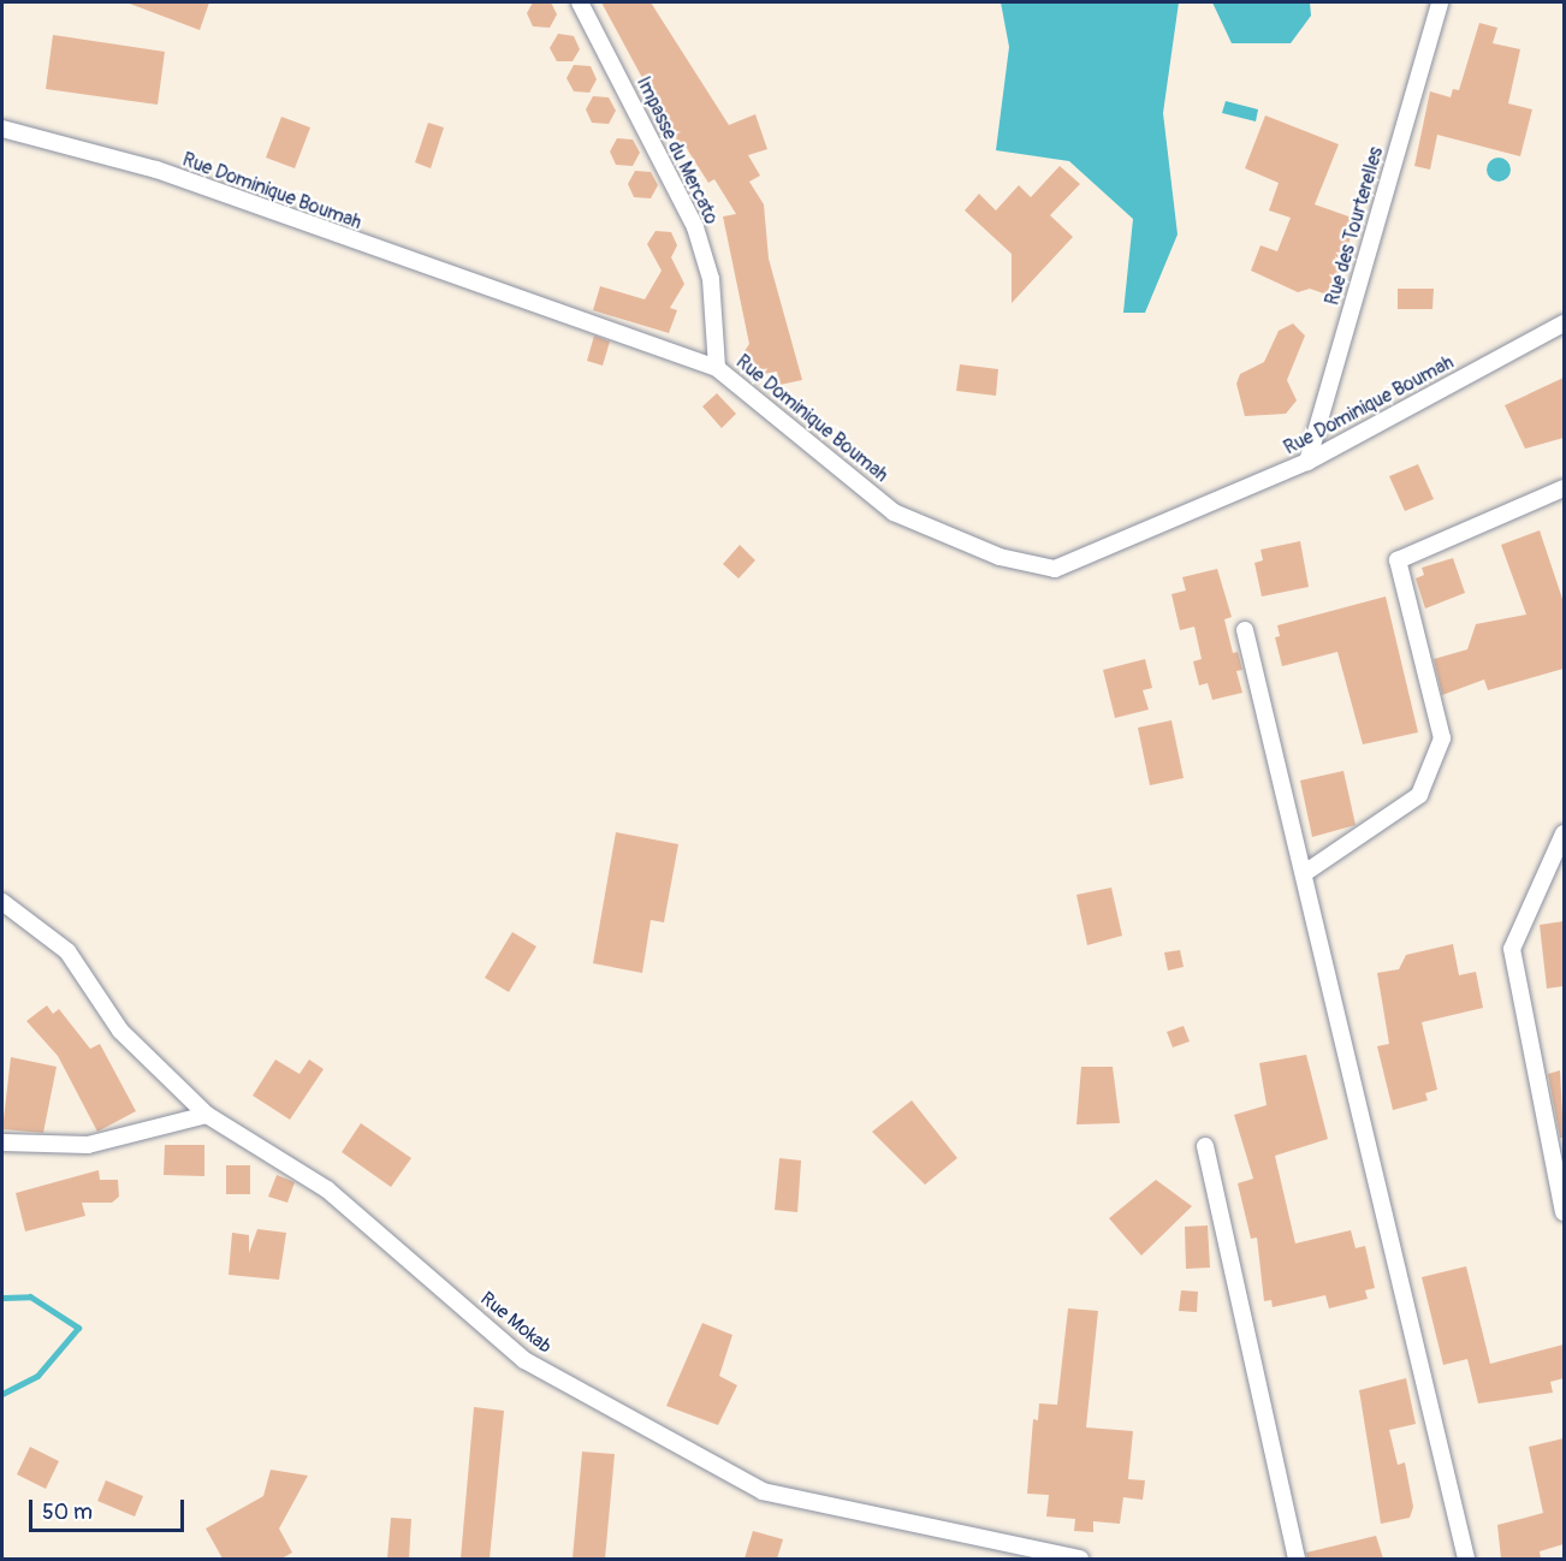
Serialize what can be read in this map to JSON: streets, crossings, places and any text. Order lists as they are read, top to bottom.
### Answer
{
  "streets": {
    "street": [
      "Impasse du Mercato",
      "Rue Dominique Boumah",
      "Rue des Tourterelles",
      "Rue Mokab"
    ]
  },
  "crossings": [
    ["Impasse du Mercato", "Rue Dominique Boumah"],
    ["Rue Dominique Boumah", "Rue des Tourterelles"]
  ],
  "scale_bar": "50 m"
}
